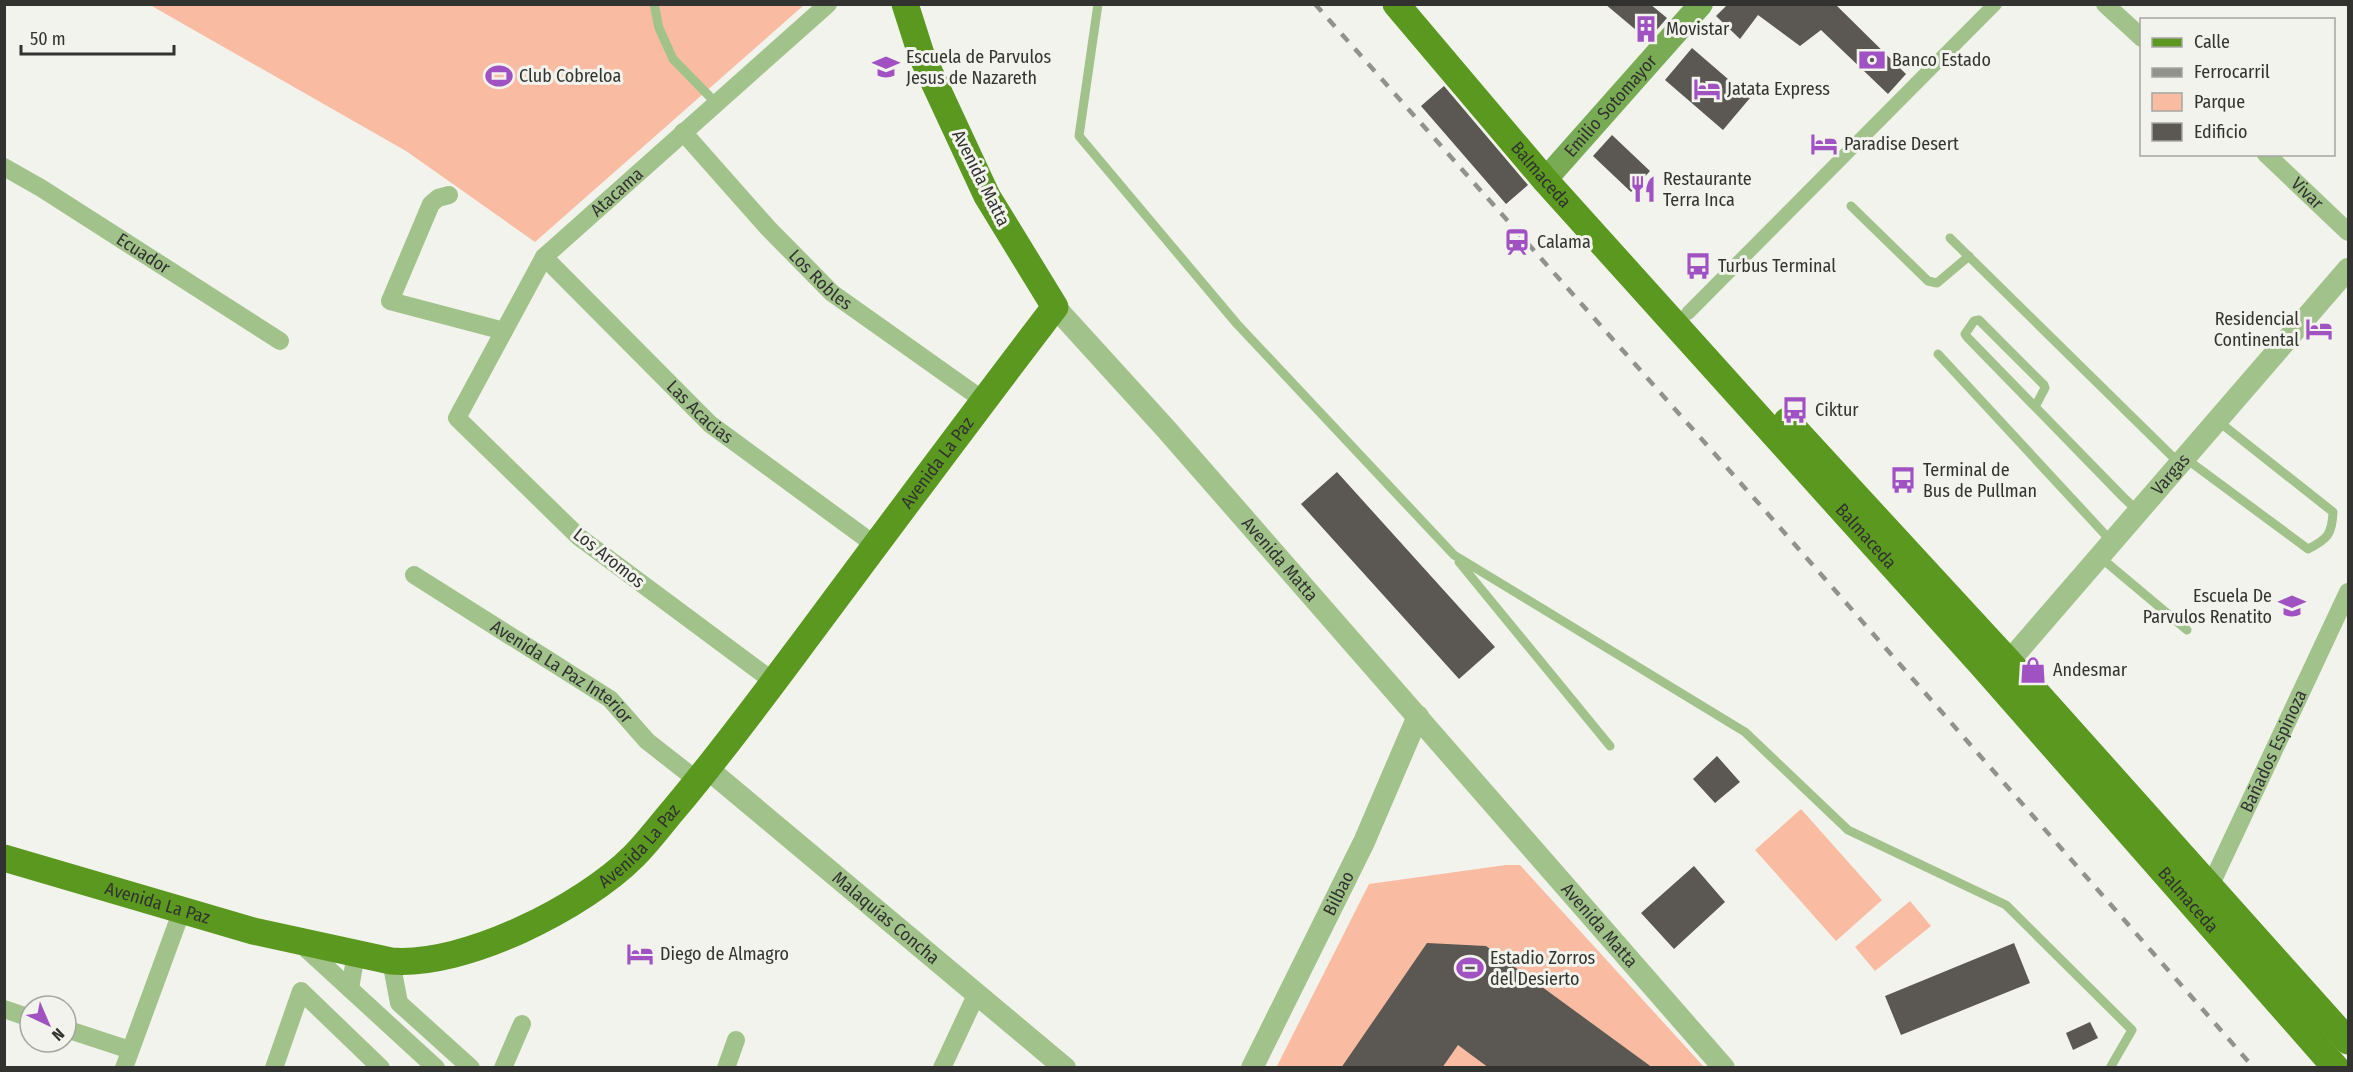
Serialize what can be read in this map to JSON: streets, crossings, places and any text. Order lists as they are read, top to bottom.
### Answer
{
  "streets": {
    "main road": [
      "Emilio Sotomayor",
      "Balmaceda",
      "Avenida Matta",
      "Avenida La Paz"
    ],
    "street": [
      "Atacama",
      "Vivar",
      "Ecuador",
      "Los Robles",
      "Las Acacias",
      "Vargas",
      "Los Aromos",
      "Avenida La Paz Interior",
      "Bañados Espinoza",
      "Bilbao",
      "Malaquías Concha"
    ]
  },
  "crossings": [
    ["Emilio Sotomayor", "Balmaceda"],
    ["Balmaceda", "Vargas"],
    ["Balmaceda", "Bañados Espinoza"],
    ["Avenida Matta", "Avenida La Paz"],
    ["Avenida Matta", "Bilbao"],
    ["Atacama", "Los Robles"],
    ["Atacama", "Las Acacias"],
    ["Atacama", "Los Aromos"],
    ["Los Robles", "Avenida La Paz"],
    ["Las Acacias", "Avenida La Paz"],
    ["Avenida La Paz", "Los Aromos"],
    ["Avenida La Paz", "Avenida La Paz Interior"],
    ["Avenida La Paz", "Malaquías Concha"],
    ["Avenida La Paz Interior", "Malaquías Concha"]
  ],
  "places": {
    "building": ["Movistar"],
    "bank": ["Banco Estado"],
    "school or university": ["Escuela de Parvulos Jesus de Nazareth", "Escuela De Parvulos Renatito"],
    "sports": ["Club Cobreloa", "Estadio Zorros del Desierto"],
    "hotel": [
      "Jatata Express",
      "Paradise Desert",
      "Residencial Continental",
      "Diego de Almagro"
    ],
    "restaurant": ["Restaurante Terra Inca"],
    "station": ["Calama"],
    "bus stop": ["Turbus Terminal", "Ciktur", "Terminal de Bus de Pullman"],
    "shop": ["Andesmar"]
  },
  "legend": [
    "Calle",
    "Ferrocarril",
    "Parque",
    "Edificio"
  ],
  "scale_bar": "50 m",
  "north": "bottom right"
}
